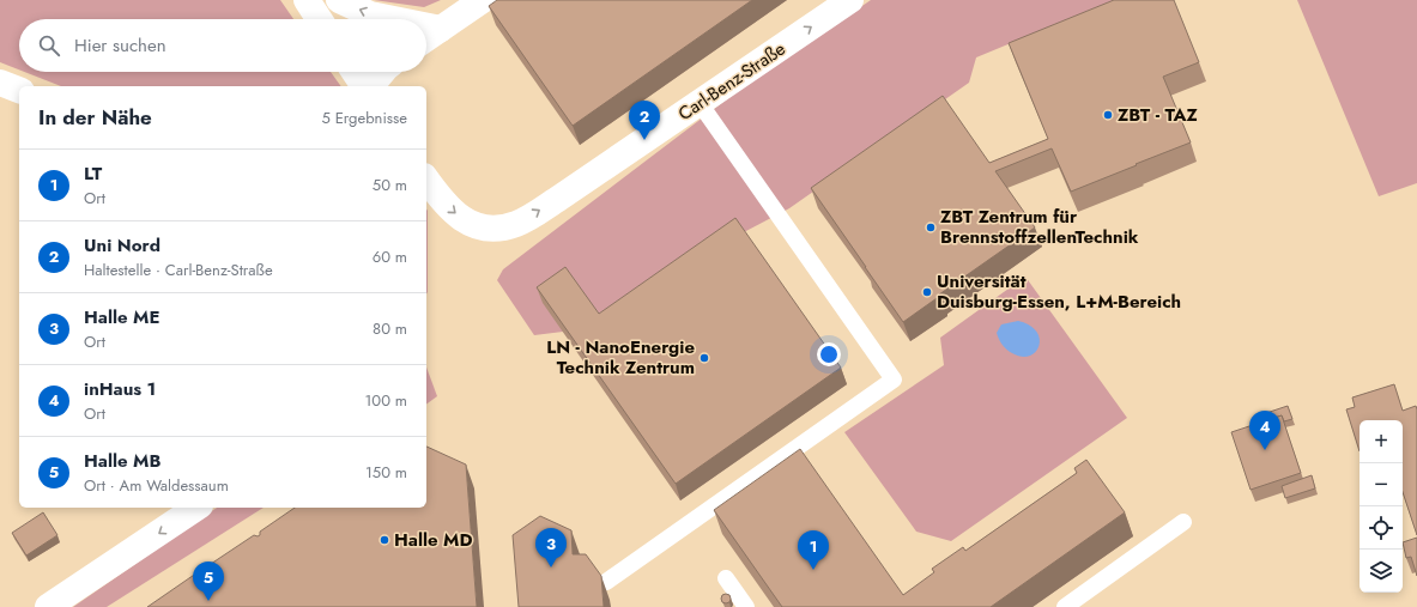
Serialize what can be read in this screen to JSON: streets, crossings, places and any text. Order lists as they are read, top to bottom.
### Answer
{
  "streets": {
    "street": ["Carl-Benz-Straße"]
  },
  "one_way": ["Carl-Benz-Straße"],
  "places": [
    "ZBT - TAZ",
    "ZBT Zentrum für BrennstoffzellenTechnik",
    "Universität Duisburg-Essen, L+M-Bereich",
    "LN - NanoEnergie Technik Zentrum",
    "Halle MD"
  ],
  "page": {
    "search": "Hier suchen",
    "heading": ["In der Nähe", "5 Ergebnisse"],
    "pins": [
      "2",
      "4",
      "3",
      "1",
      "5"
    ],
    "list": [
      {
        "mark": "1",
        "name": "LT",
        "note": "Ort",
        "value": "50 m"
      },
      {
        "mark": "2",
        "name": "Uni Nord",
        "note": "Haltestelle · Carl-Benz-Straße",
        "value": "60 m"
      },
      {
        "mark": "3",
        "name": "Halle ME",
        "note": "Ort",
        "value": "80 m"
      },
      {
        "mark": "4",
        "name": "inHaus 1",
        "note": "Ort",
        "value": "100 m"
      },
      {
        "mark": "5",
        "name": "Halle MB",
        "note": "Ort · Am Waldessaum",
        "value": "150 m"
      }
    ],
    "map_buttons": ["+", "−"]
  }
}
